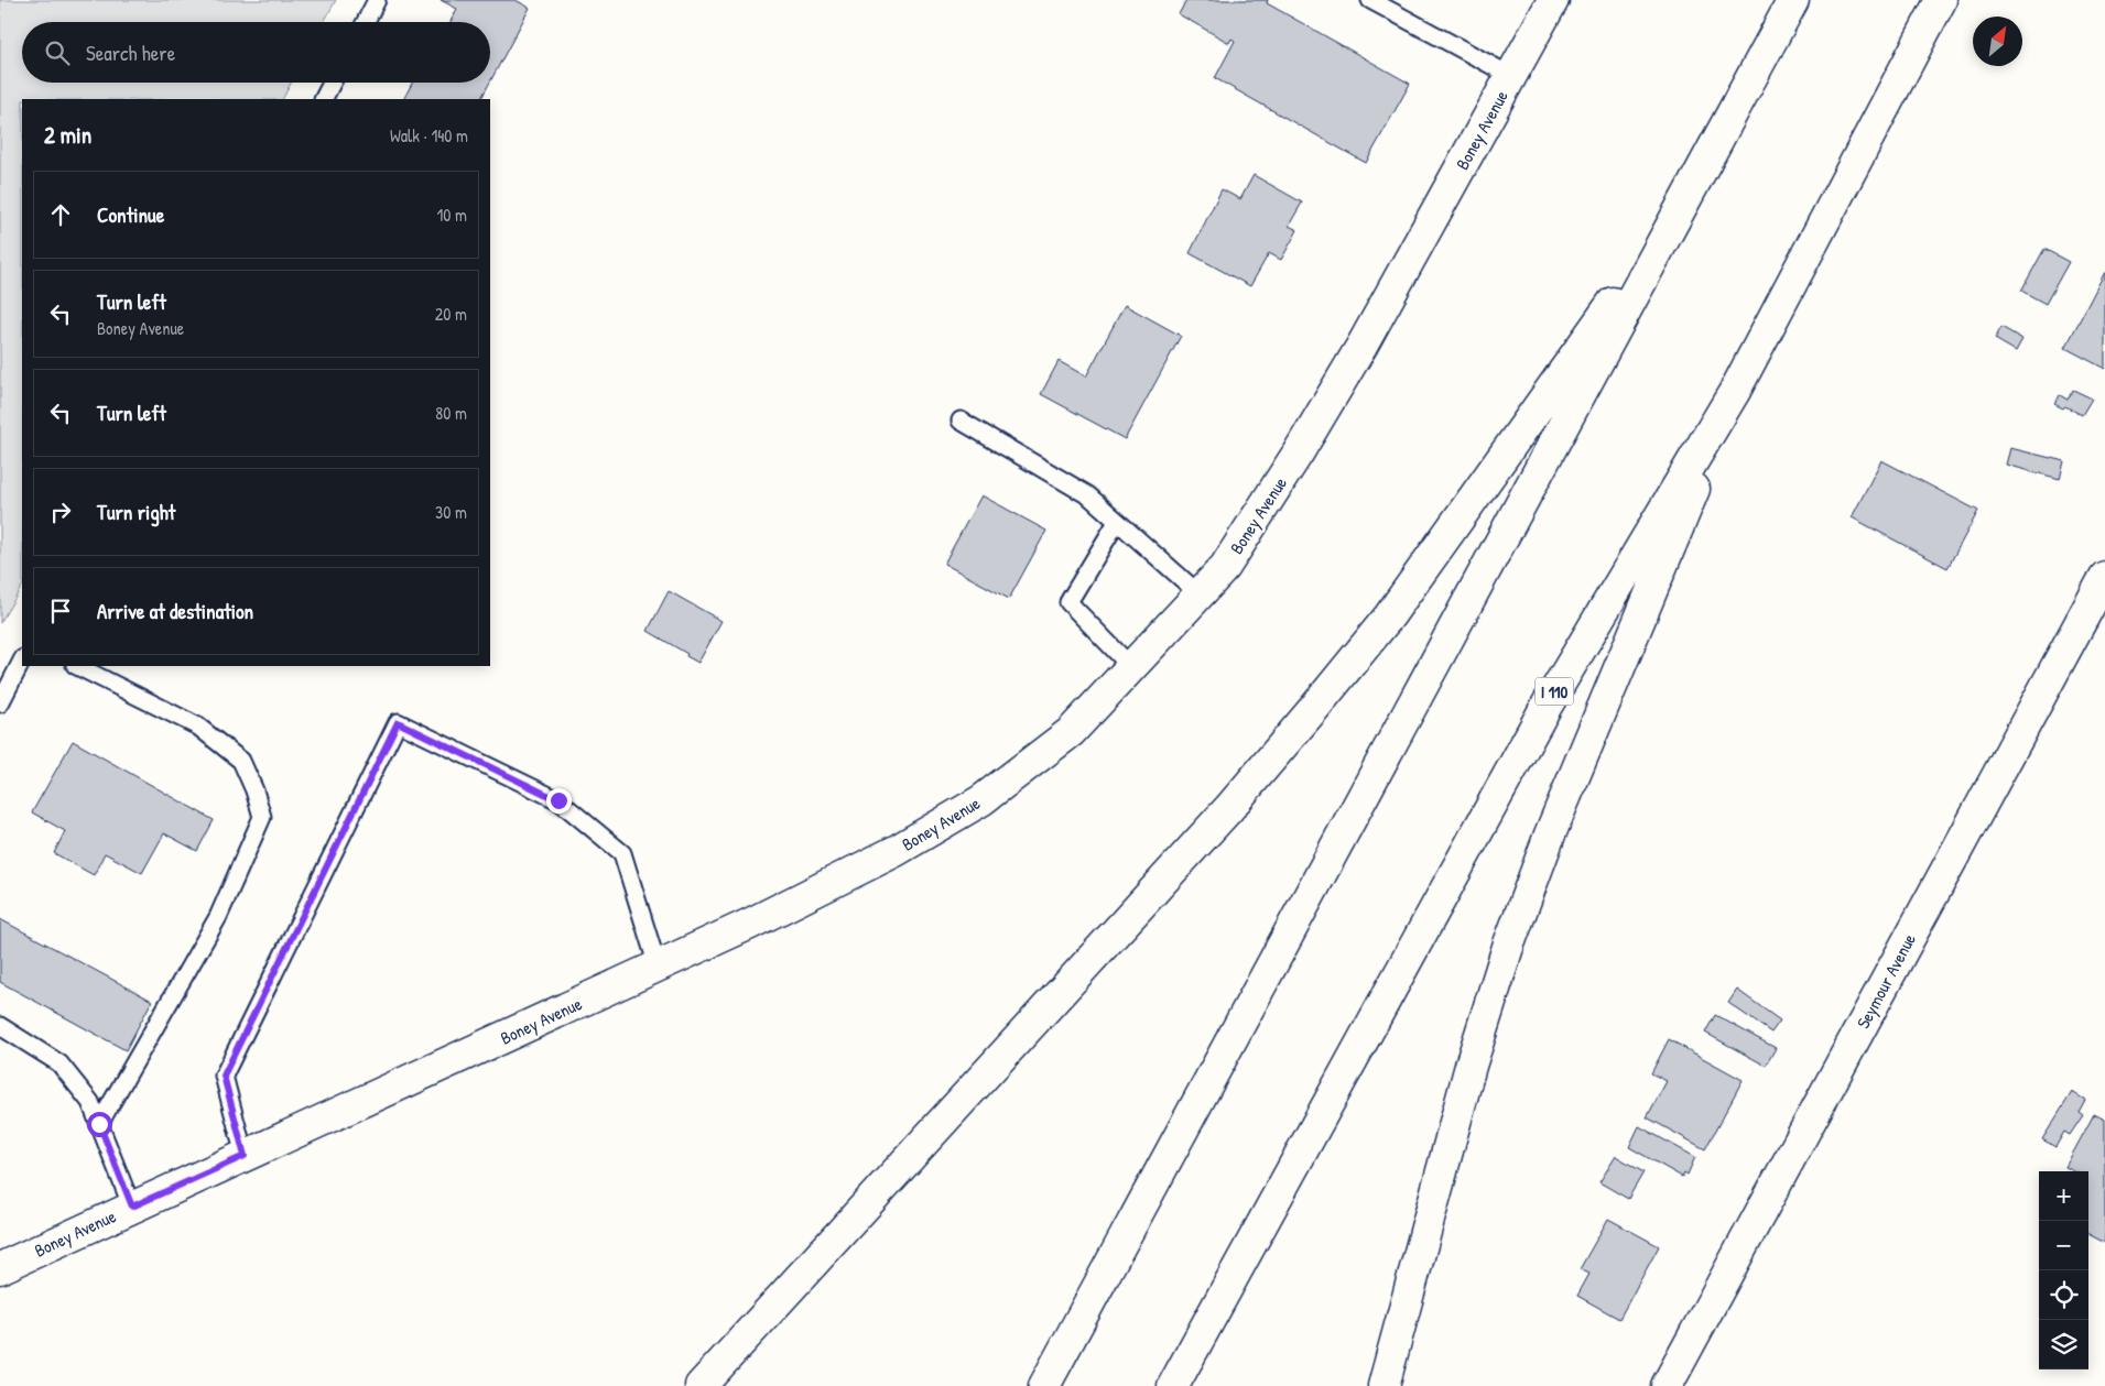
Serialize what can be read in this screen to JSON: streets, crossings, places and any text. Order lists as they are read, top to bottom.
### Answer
{
  "streets": {
    "main road": ["Boney Avenue", "I 110", "Seymour Avenue"]
  },
  "north": "top right",
  "page": {
    "search": "Search here",
    "heading": ["2 min", "Walk · 140 m"],
    "list": [
      ["Continue", "10 m"],
      ["Turn left", "Boney Avenue", "20 m"],
      ["Turn left", "80 m"],
      ["Turn right", "30 m"],
      "Arrive at destination"
    ],
    "map_buttons": ["+", "−"]
  }
}
